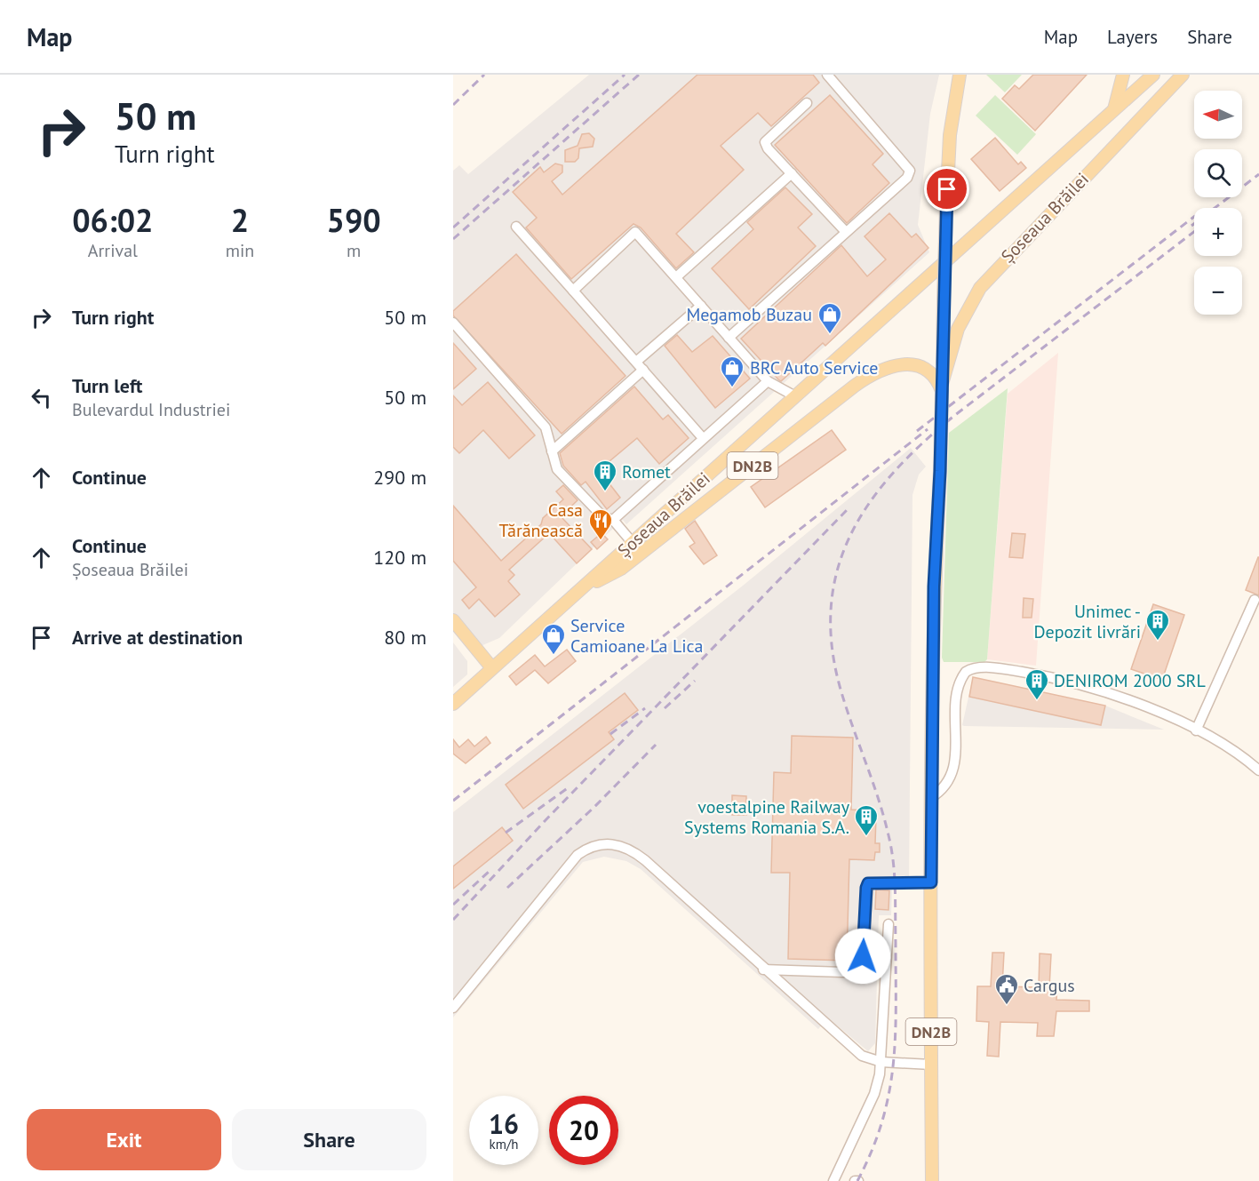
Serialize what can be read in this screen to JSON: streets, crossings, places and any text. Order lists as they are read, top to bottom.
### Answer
{
  "streets": {
    "main road": ["Șoseaua Brăilei", "DN2B"]
  },
  "crossings": [
    ["Șoseaua Brăilei", "DN2B"]
  ],
  "places": {
    "shop": ["Megamob Buzau", "BRC Auto Service", "Service Camioane La Lica"],
    "building": [
      "Romet",
      "Unimec - Depozit livrări",
      "DENIROM 2000 SRL",
      "voestalpine Railway Systems Romania S.A."
    ],
    "restaurant": ["Casa Tărănească"],
    "public building": ["Cargus"]
  },
  "north": "left",
  "page": {
    "header": "Map",
    "nav": ["Map", "Layers", "Share"],
    "turn": ["50 m", "Turn right"],
    "map_buttons": ["+", "−"],
    "eta": [
      "06:02",
      "Arrival",
      "2",
      "min",
      "590",
      "m"
    ],
    "list": [
      {
        "name": "Turn right",
        "value": "50 m"
      },
      {
        "name": "Turn left",
        "note": "Bulevardul Industriei",
        "value": "50 m"
      },
      {
        "name": "Continue",
        "value": "290 m"
      },
      {
        "name": "Continue",
        "note": "Șoseaua Brăilei",
        "value": "120 m"
      },
      {
        "name": "Arrive at destination",
        "value": "80 m"
      }
    ],
    "speed": "16 km/h",
    "limit": "20",
    "buttons": ["Exit", "Share"]
  }
}
